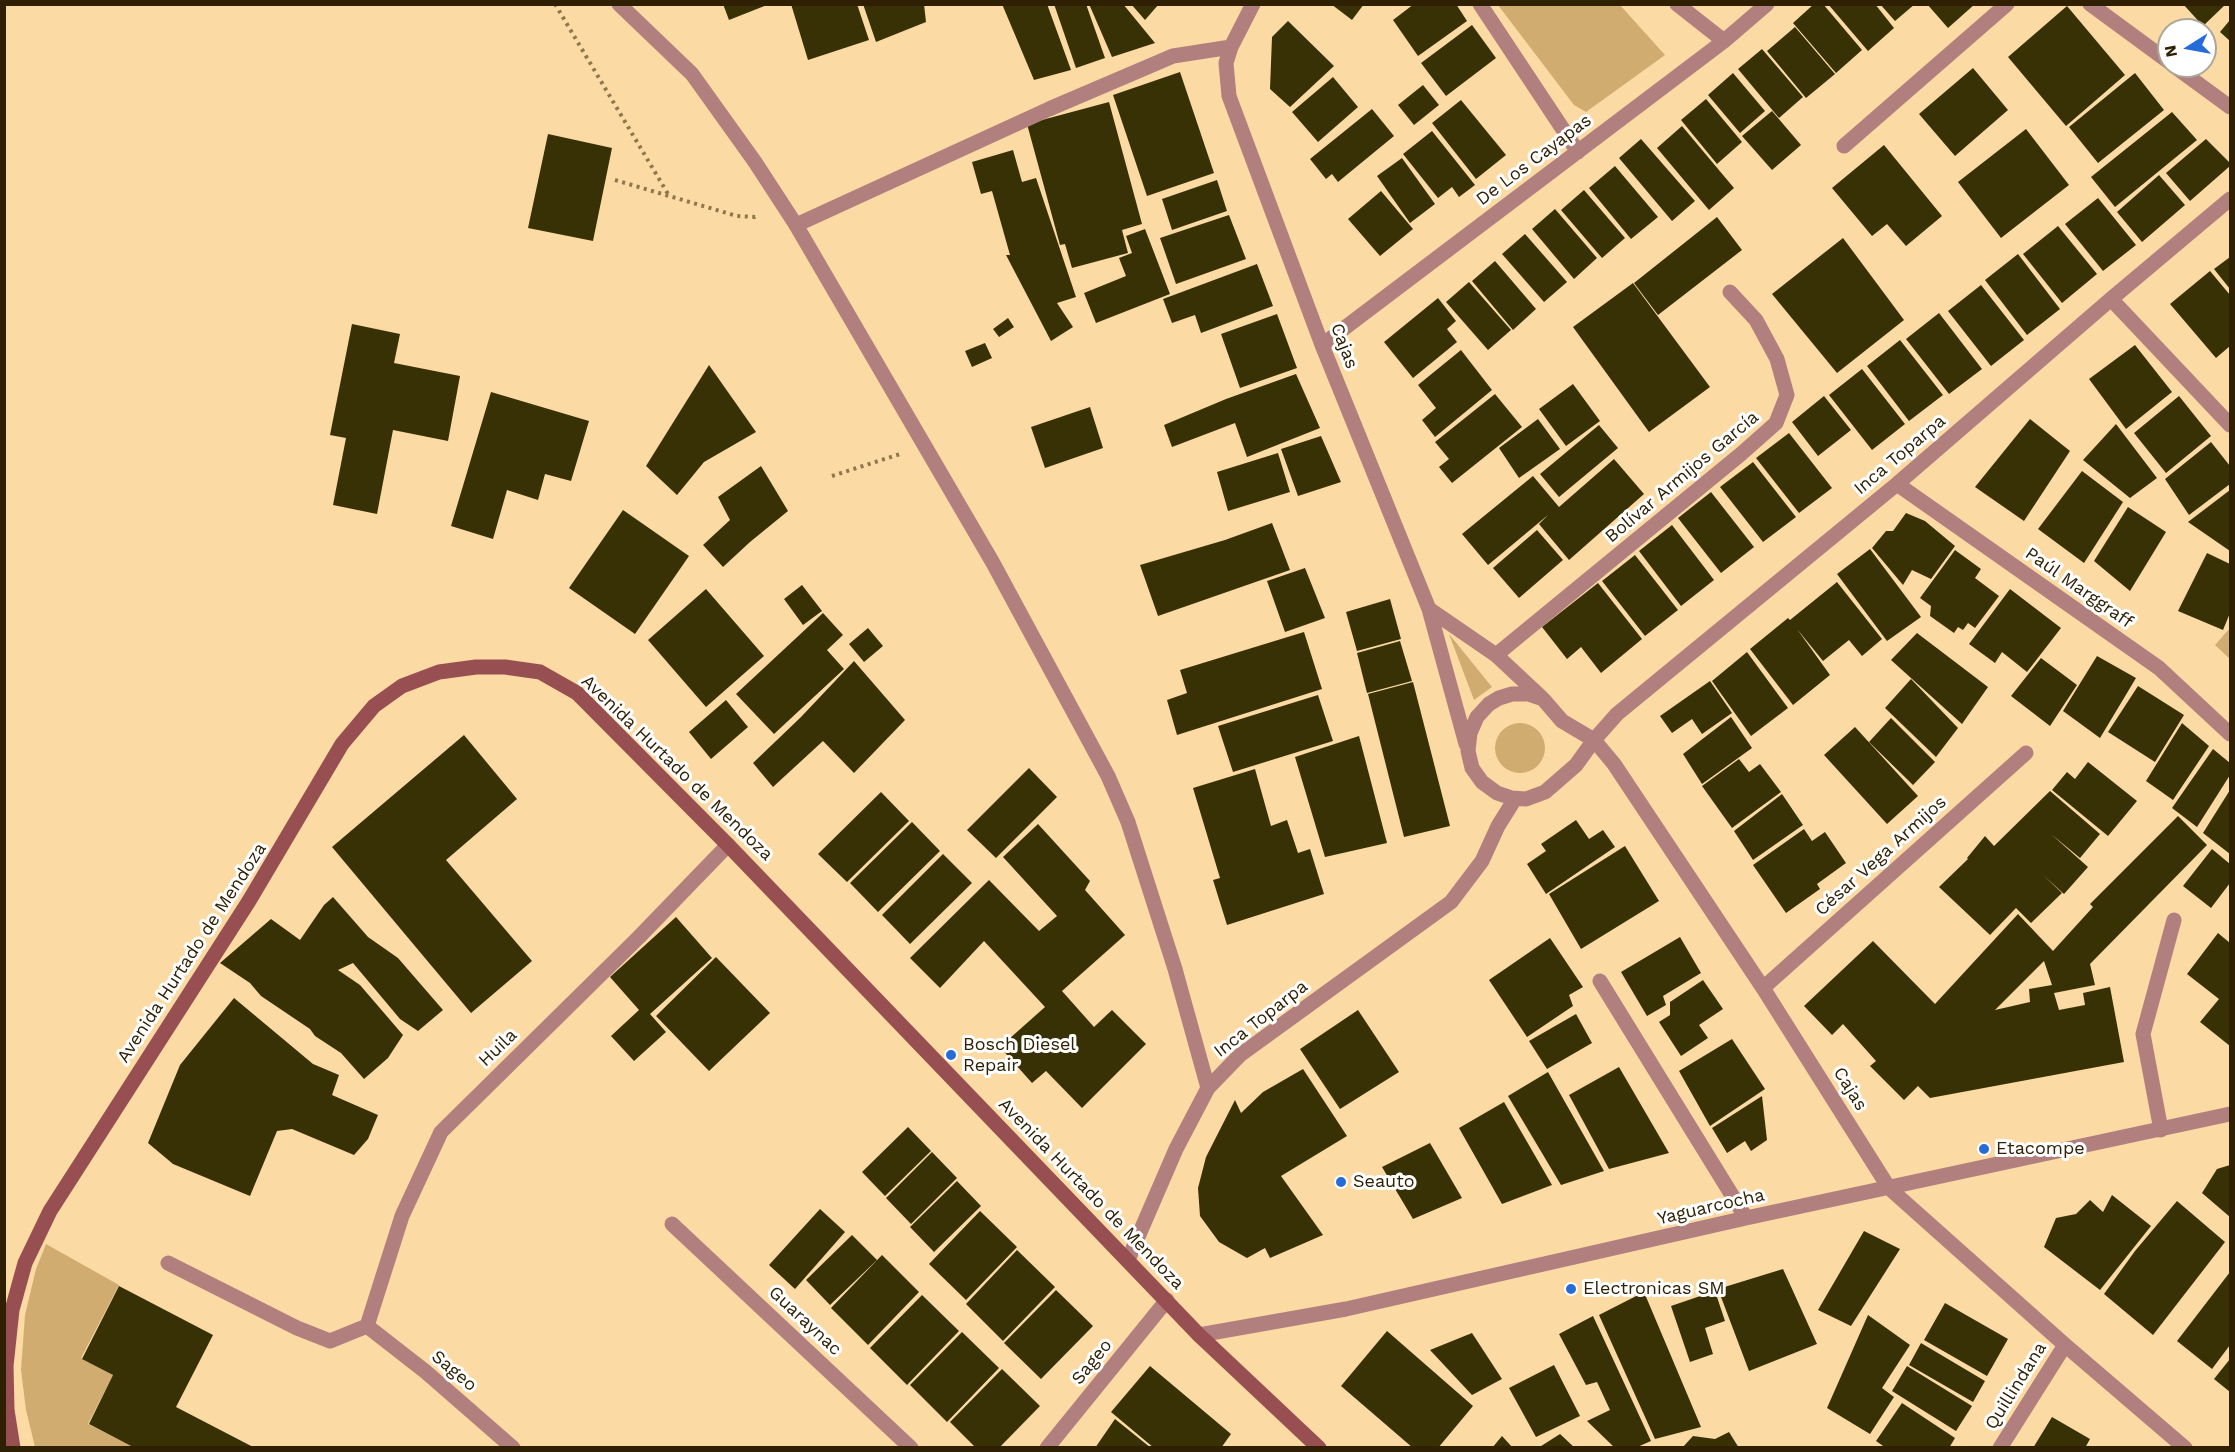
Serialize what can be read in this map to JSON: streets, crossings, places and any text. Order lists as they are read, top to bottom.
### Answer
{
  "streets": {
    "main road": ["Avenida Hurtado de Mendoza"],
    "street": [
      "De Los Cayapas",
      "Cajas",
      "Inca Toparpa",
      "Bolívar Armijos García",
      "Paúl Marggraff",
      "César Vega Armijos",
      "Huila",
      "Yaguarcocha",
      "Guaraynac",
      "Sageo",
      "Quillindana"
    ]
  },
  "crossings": [
    ["De Los Cayapas", "Cajas"],
    ["Cajas", "Inca Toparpa"],
    ["Cajas", "Bolívar Armijos García"],
    ["Cajas", "César Vega Armijos"],
    ["Cajas", "Yaguarcocha"],
    ["Cajas", "Quillindana"],
    ["Inca Toparpa", "Paúl Marggraff"],
    ["Inca Toparpa", "Avenida Hurtado de Mendoza"],
    ["Avenida Hurtado de Mendoza", "Huila"],
    ["Avenida Hurtado de Mendoza", "Yaguarcocha"],
    ["Avenida Hurtado de Mendoza", "Sageo"],
    ["Huila", "Sageo"]
  ],
  "places": [
    "Bosch Diesel Repair",
    "Etacompe",
    "Seauto",
    "Electronicas SM"
  ],
  "north": "left"
}
